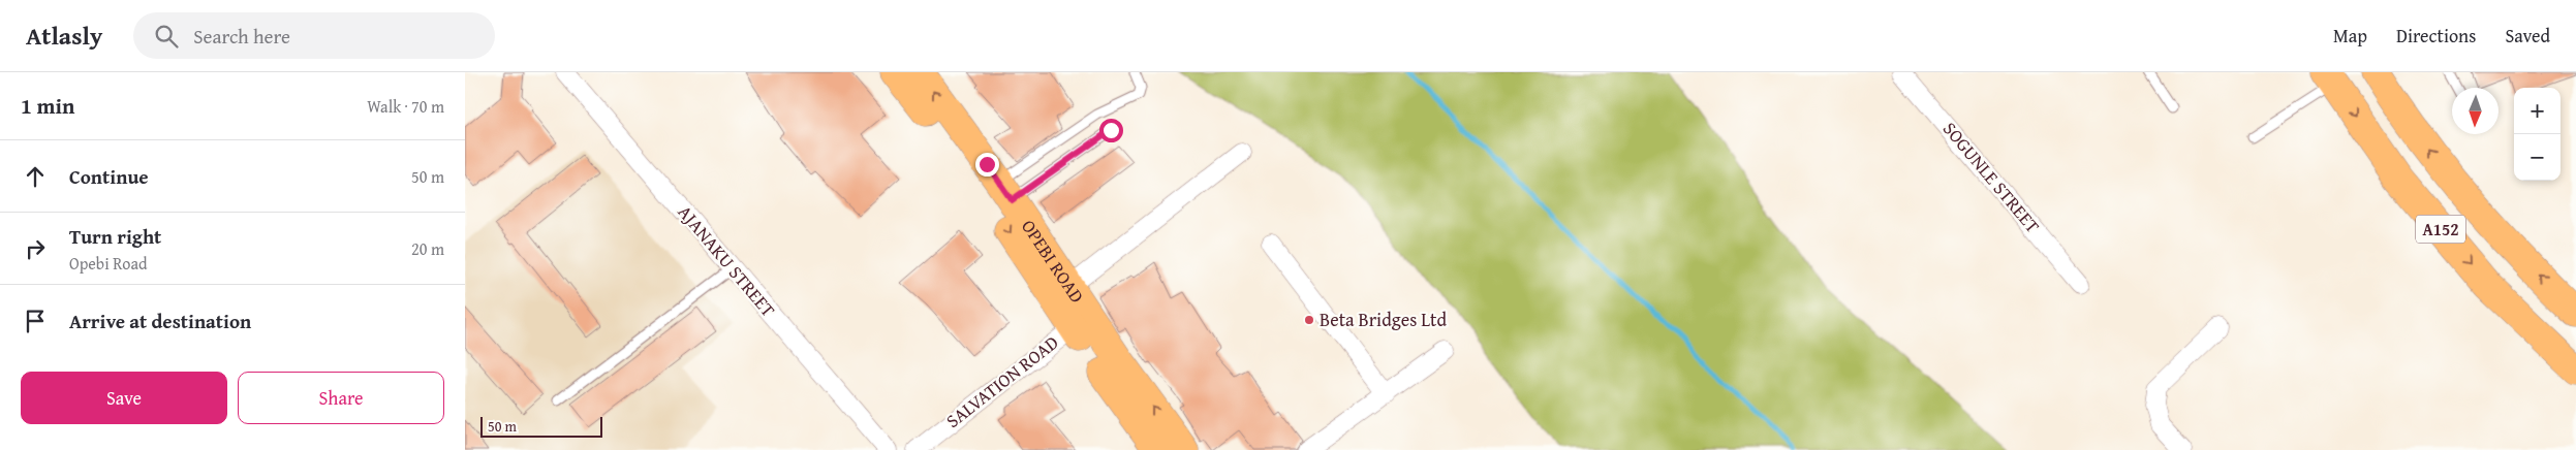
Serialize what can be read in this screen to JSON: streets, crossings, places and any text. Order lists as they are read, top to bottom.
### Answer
{
  "streets": {
    "main road": ["A152", "OPEBI ROAD"],
    "street": ["SOGUNLE STREET", "AJANAKU STREET", "SALVATION ROAD"]
  },
  "crossings": [
    ["OPEBI ROAD", "SALVATION ROAD"]
  ],
  "places": ["Beta Bridges Ltd"],
  "scale_bar": "50 m",
  "north": "bottom",
  "page": {
    "header": "Atlasly",
    "search": "Search here",
    "nav": ["Map", "Directions", "Saved"],
    "heading": ["1 min", "Walk · 70 m"],
    "map_buttons": ["+", "−"],
    "list": [
      ["Continue", "50 m"],
      ["Turn right", "Opebi Road", "20 m"],
      "Arrive at destination"
    ],
    "buttons": ["Save", "Share"],
    "scale": "50 m"
  }
}
